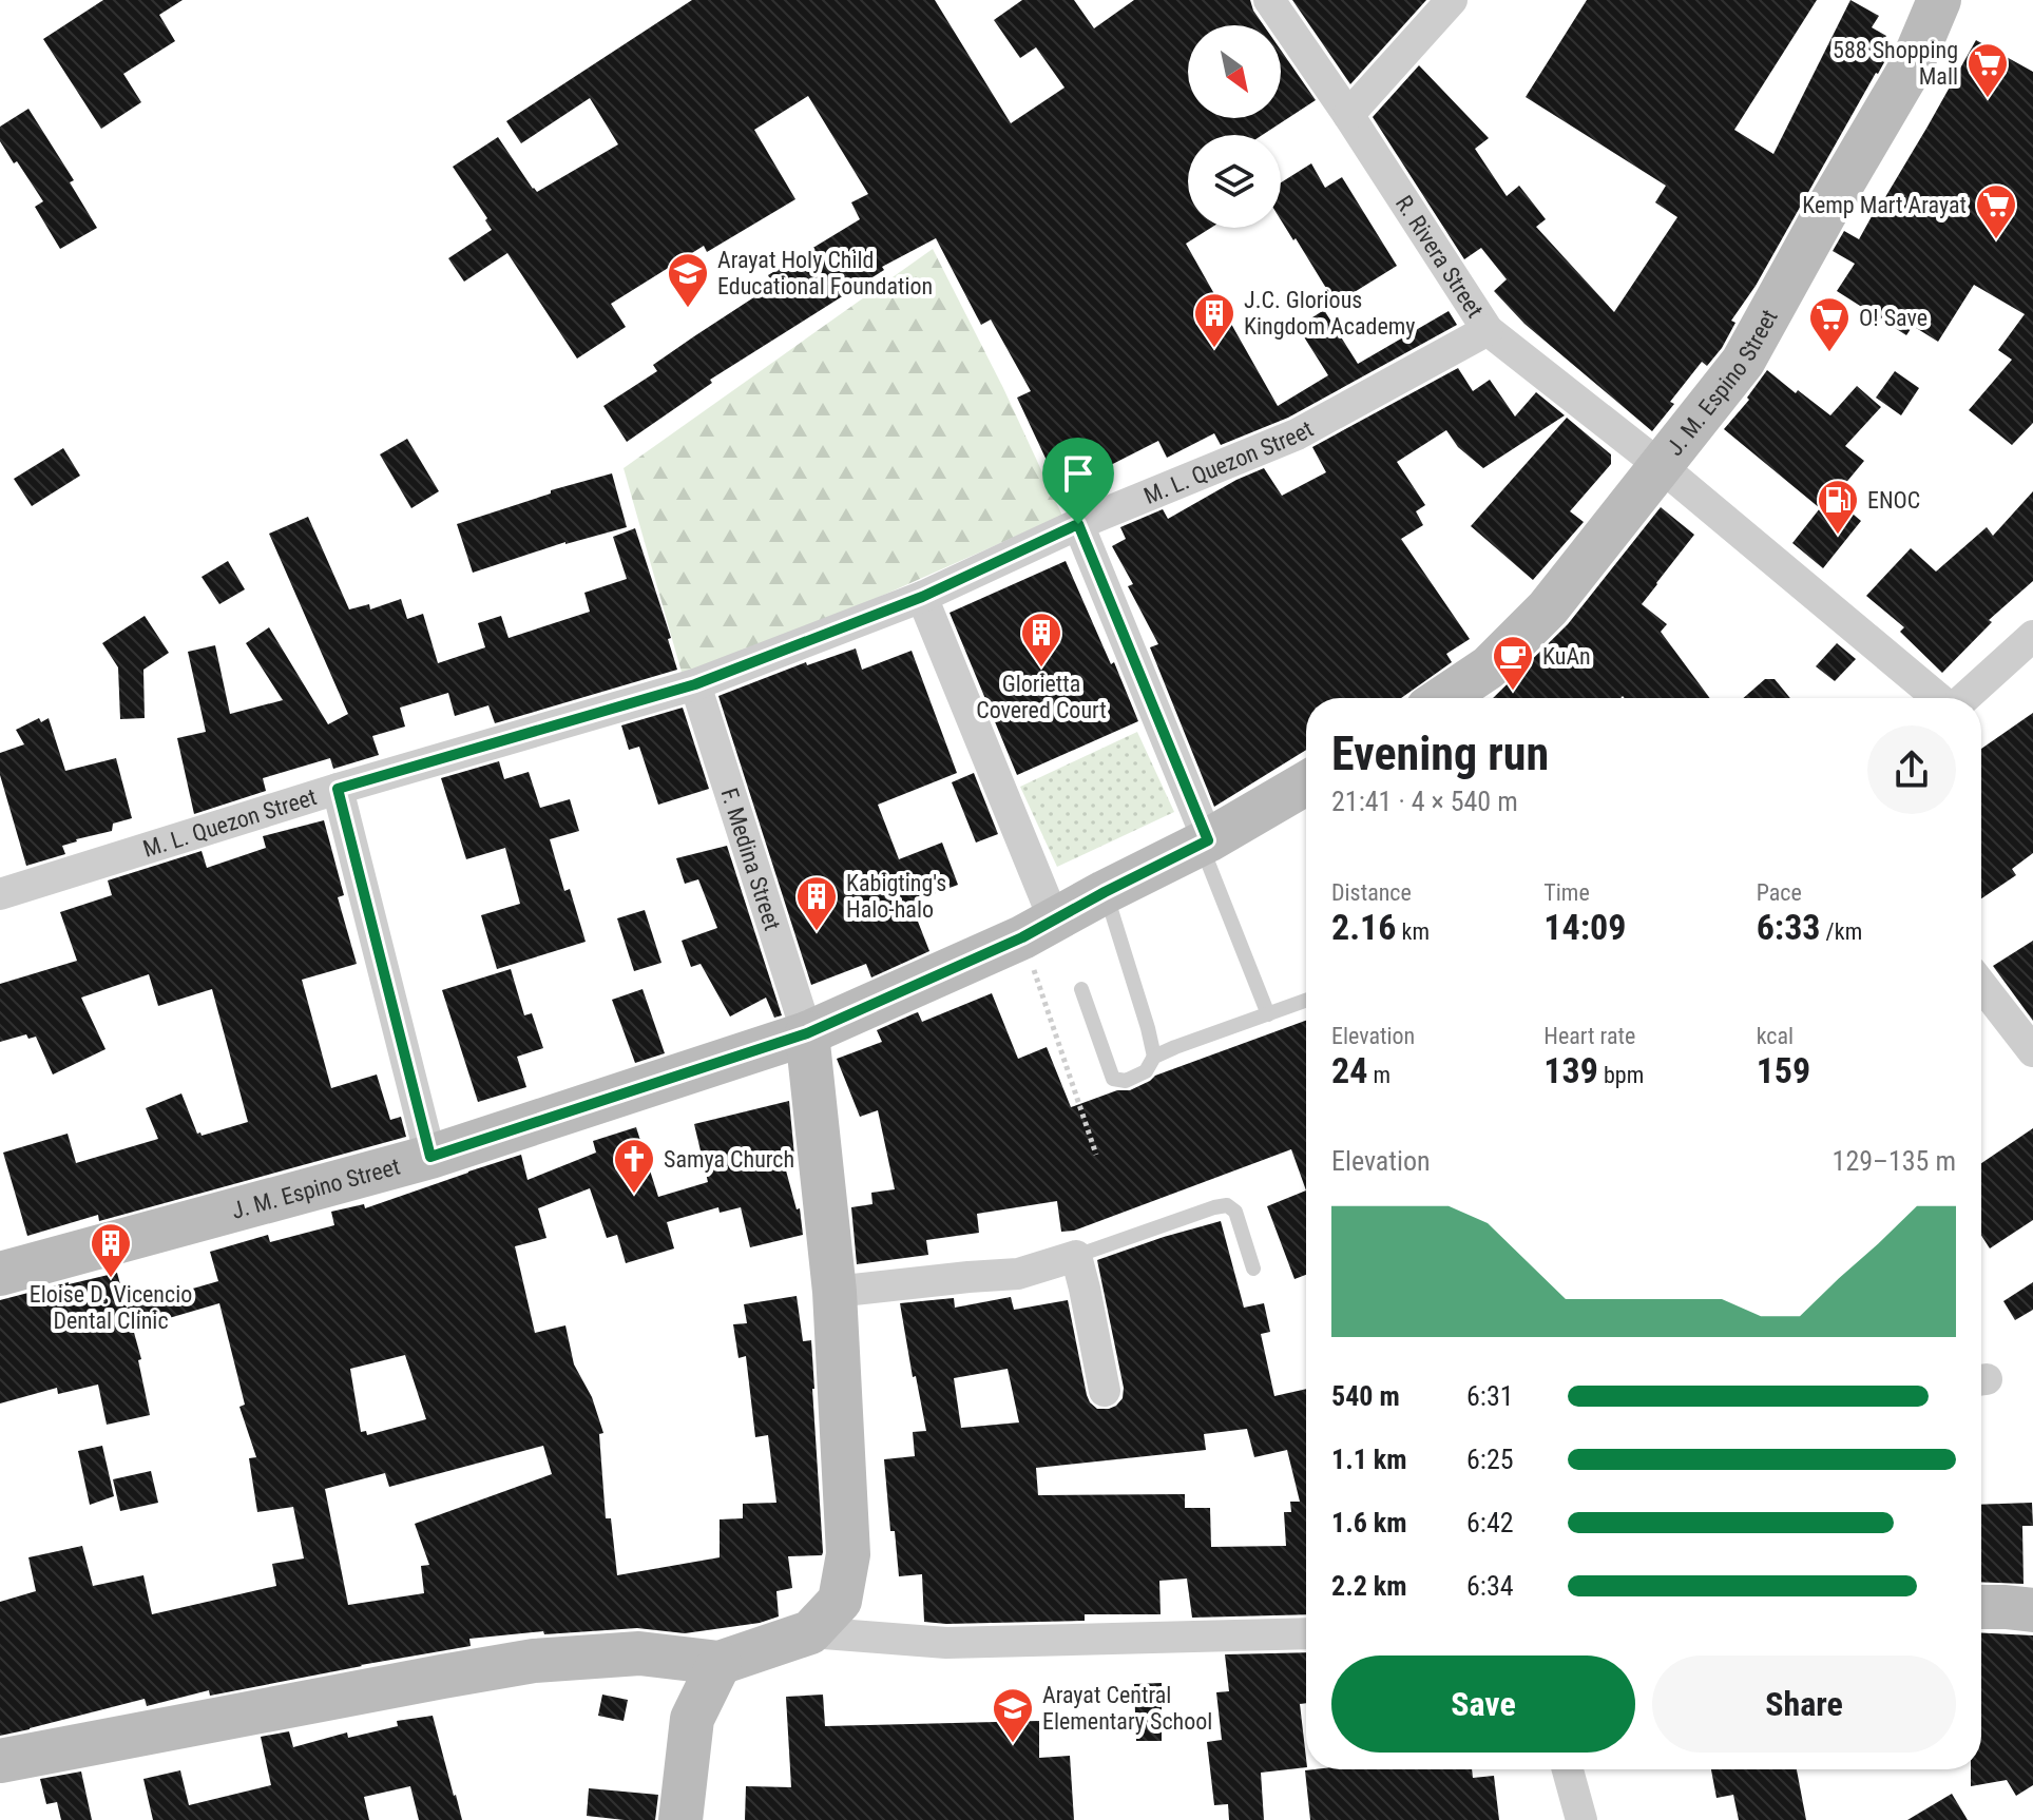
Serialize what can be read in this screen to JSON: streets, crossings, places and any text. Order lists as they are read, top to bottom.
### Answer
{
  "streets": {
    "main road": ["J. M. Espino Street"],
    "street": ["R. Rivera Street", "M. L. Quezon Street", "F. Medina Street"]
  },
  "crossings": [
    ["R. Rivera Street", "J. M. Espino Street"],
    ["R. Rivera Street", "M. L. Quezon Street"],
    ["J. M. Espino Street", "F. Medina Street"],
    ["M. L. Quezon Street", "F. Medina Street"]
  ],
  "places": {
    "supermarket": ["588 Shopping Mall", "Kemp Mart Arayat", "O! Save"],
    "school or university": ["Arayat Holy Child Educational Foundation", "Arayat Central Elementary School"],
    "building": [
      "J.C. Glorious Kingdom Academy",
      "Glorietta Covered Court",
      "Kabigting's Halo-halo",
      "Eloise D. Vicencio Dental Clinic"
    ],
    "fuel station": ["ENOC"],
    "cafe": ["KuAn"],
    "church": ["Samya Church"]
  },
  "north": "bottom right",
  "page": {
    "heading": ["Evening run", "21:41 · 4 × 540 m"],
    "stats": [
      ["Distance", "2.16 km"],
      ["Time", "14:09"],
      ["Pace", "6:33 /km"],
      ["Elevation", "24 m"],
      ["Heart rate", "139 bpm"],
      ["kcal", "159"]
    ],
    "chart": ["Elevation", "129–135 m"],
    "list": [
      {
        "name": "540 m",
        "note": "6:31"
      },
      {
        "name": "1.1 km",
        "note": "6:25"
      },
      {
        "name": "1.6 km",
        "note": "6:42"
      },
      {
        "name": "2.2 km",
        "note": "6:34"
      }
    ],
    "buttons": ["Save", "Share"]
  }
}
